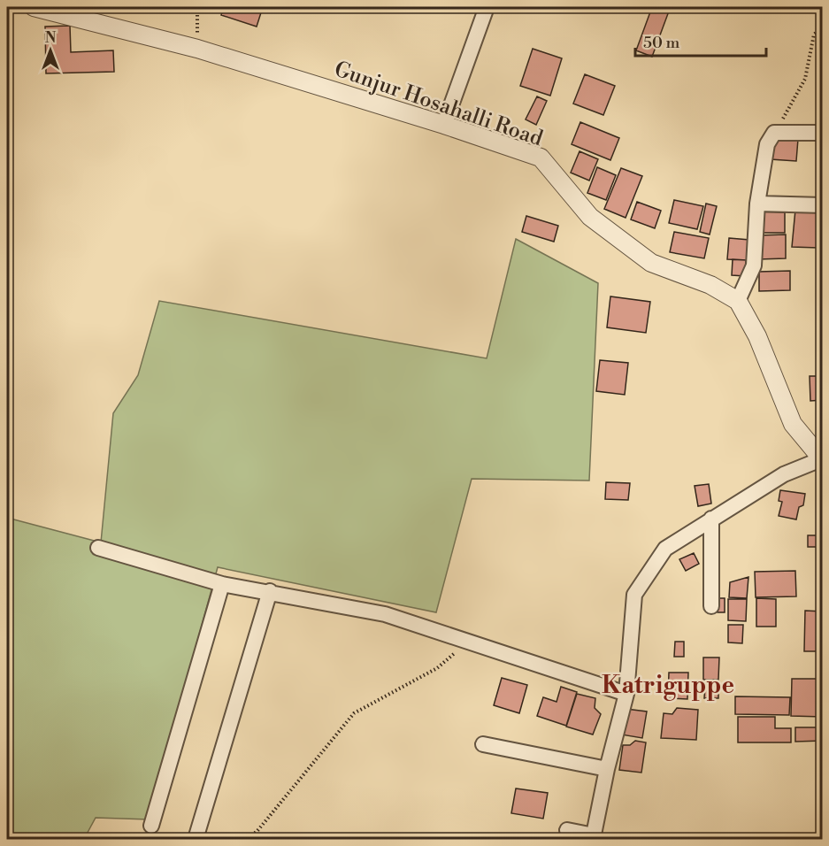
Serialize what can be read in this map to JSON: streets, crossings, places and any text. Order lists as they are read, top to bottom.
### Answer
{
  "streets": {
    "street": ["Gunjur Hosahalli Road"]
  },
  "districts": ["Katriguppe"],
  "scale_bar": "50 m",
  "north": "top"
}
